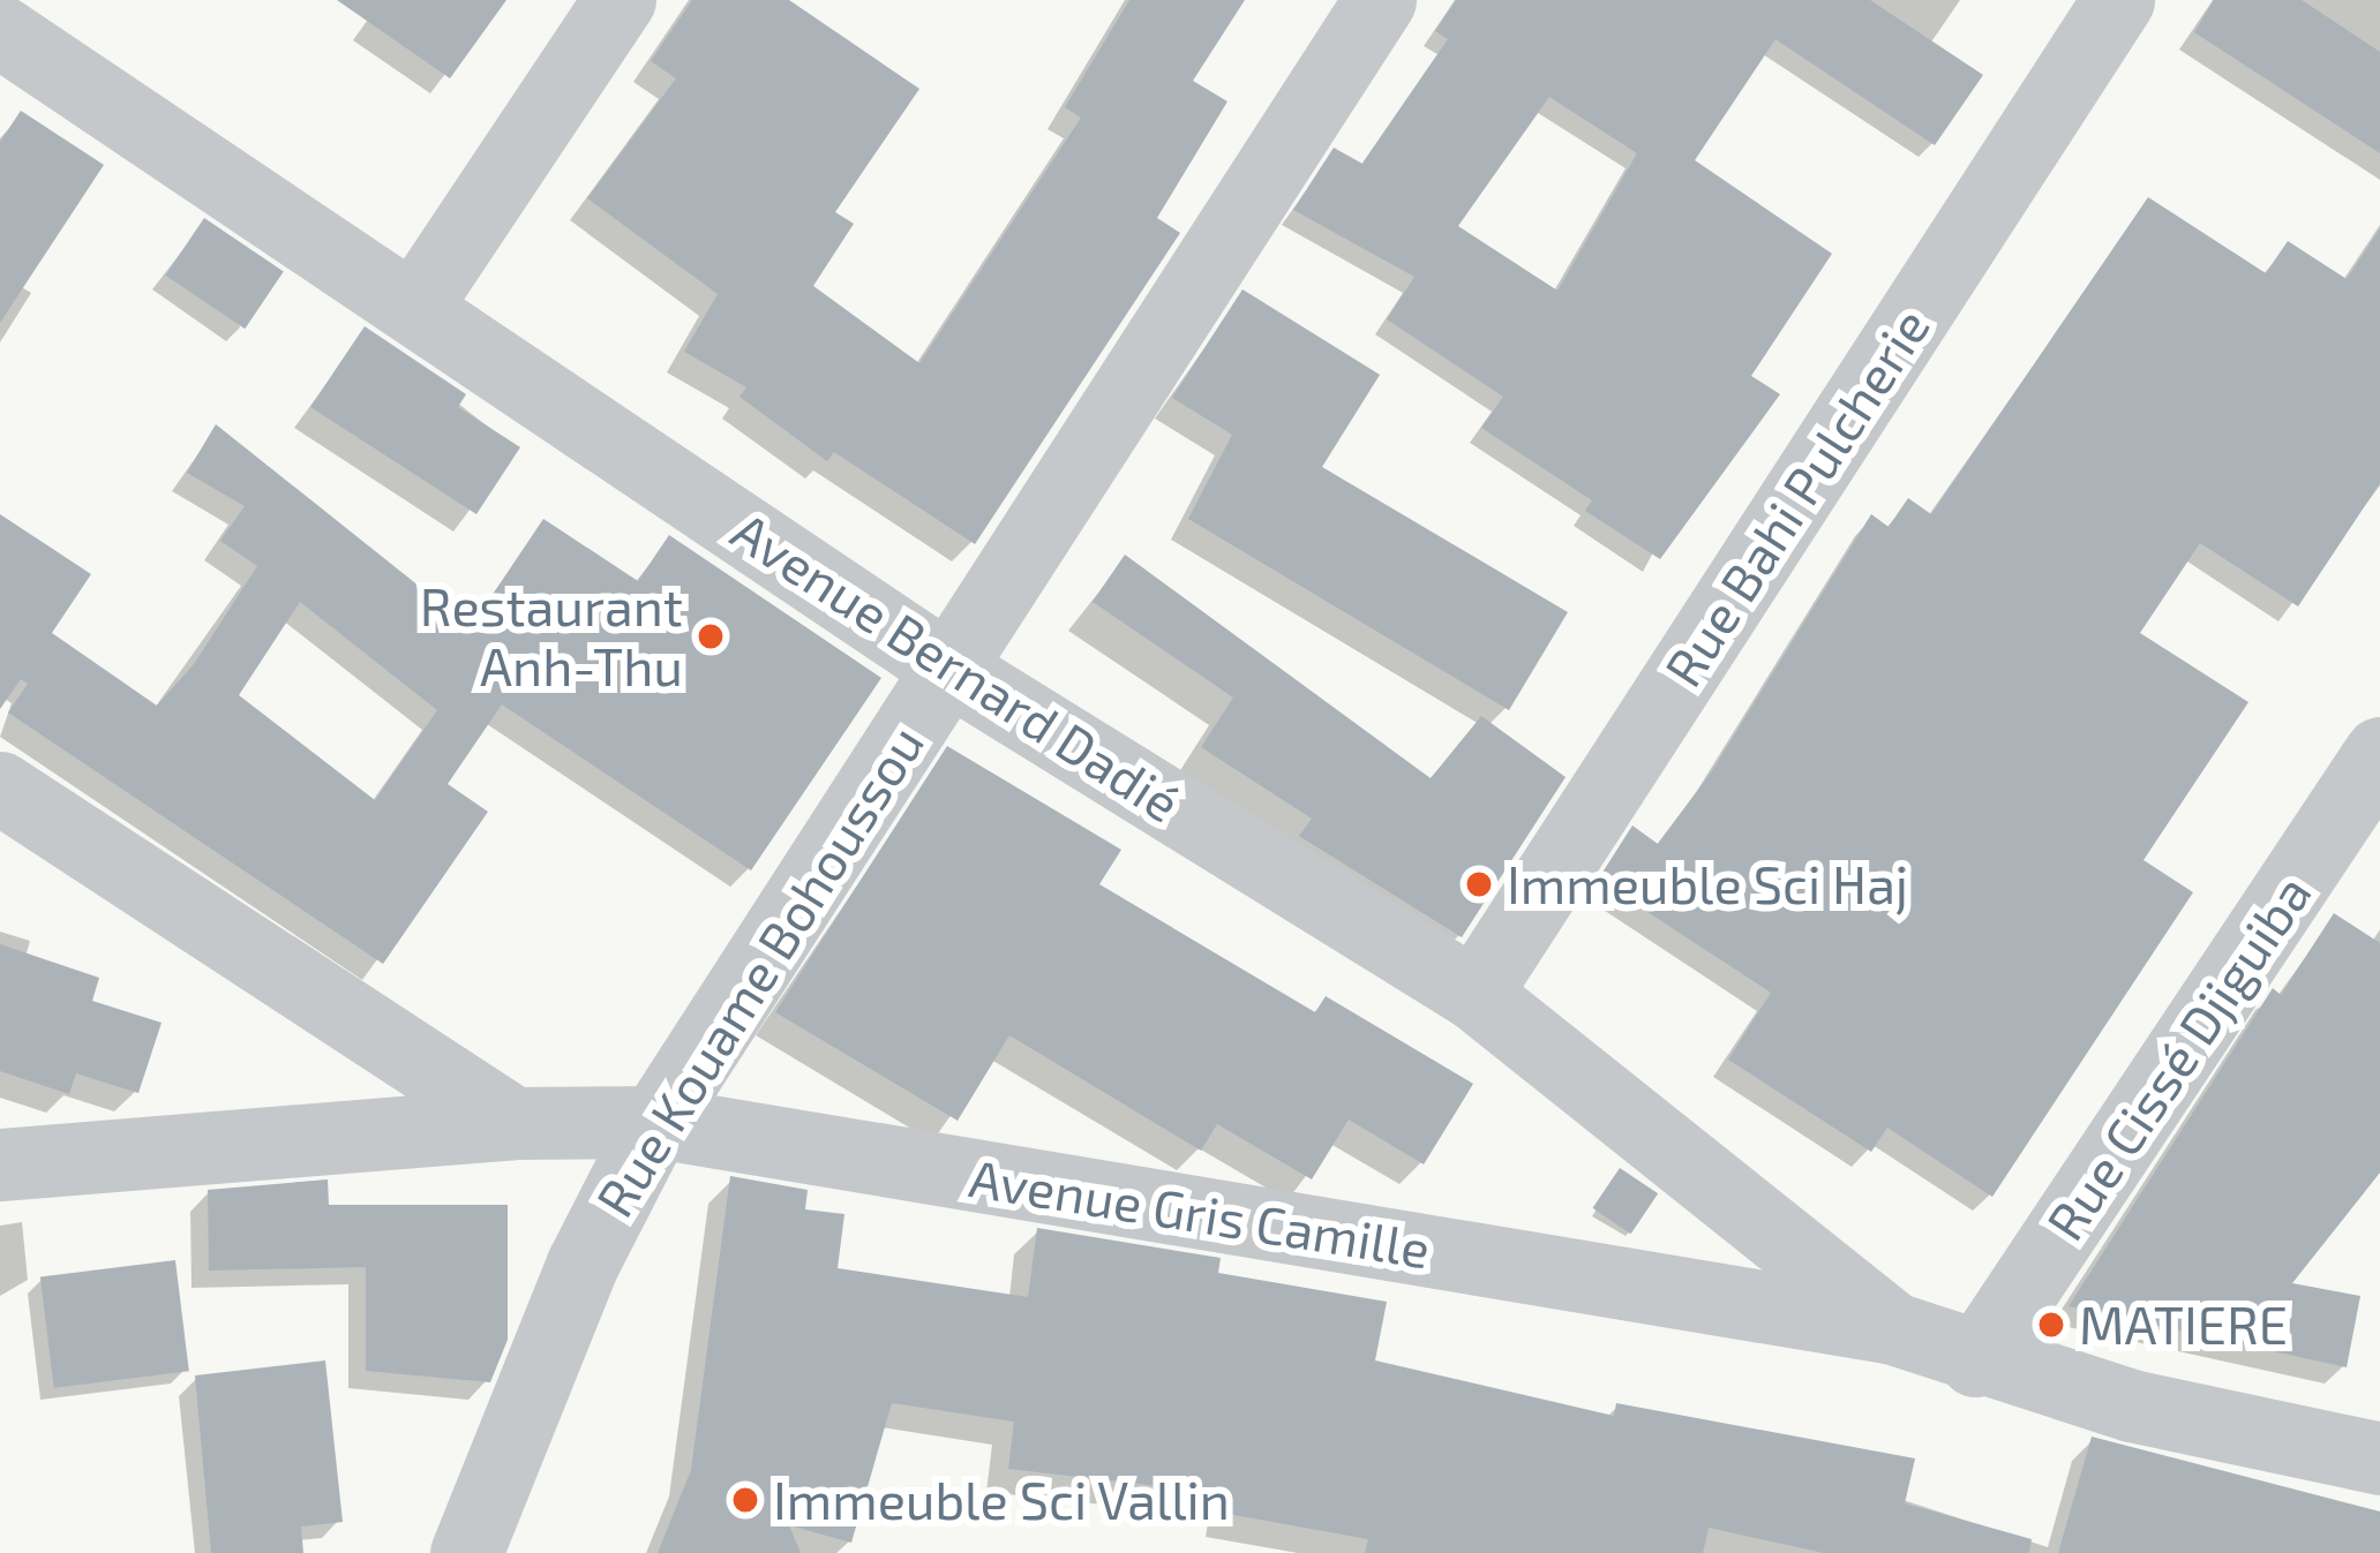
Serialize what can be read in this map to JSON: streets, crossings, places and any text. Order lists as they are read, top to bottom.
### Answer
{
  "streets": {
    "street": [
      "Rue Bahi Pulcherie",
      "Avenue Bernard Dadié",
      "Rue Kouame Bohoussou",
      "Rue Cissé Djiguiba",
      "Avenue Gris Camille"
    ]
  },
  "crossings": [
    ["Rue Bahi Pulcherie", "Avenue Bernard Dadié"],
    ["Avenue Bernard Dadié", "Rue Kouame Bohoussou"],
    ["Avenue Bernard Dadié", "Avenue Gris Camille"],
    ["Rue Kouame Bohoussou", "Avenue Gris Camille"],
    ["Rue Cissé Djiguiba", "Avenue Gris Camille"]
  ],
  "places": [
    "Restaurant Anh-Thu",
    "Immeuble Sci Haj",
    "MATIERE",
    "Immeuble Sci Vallin"
  ]
}
